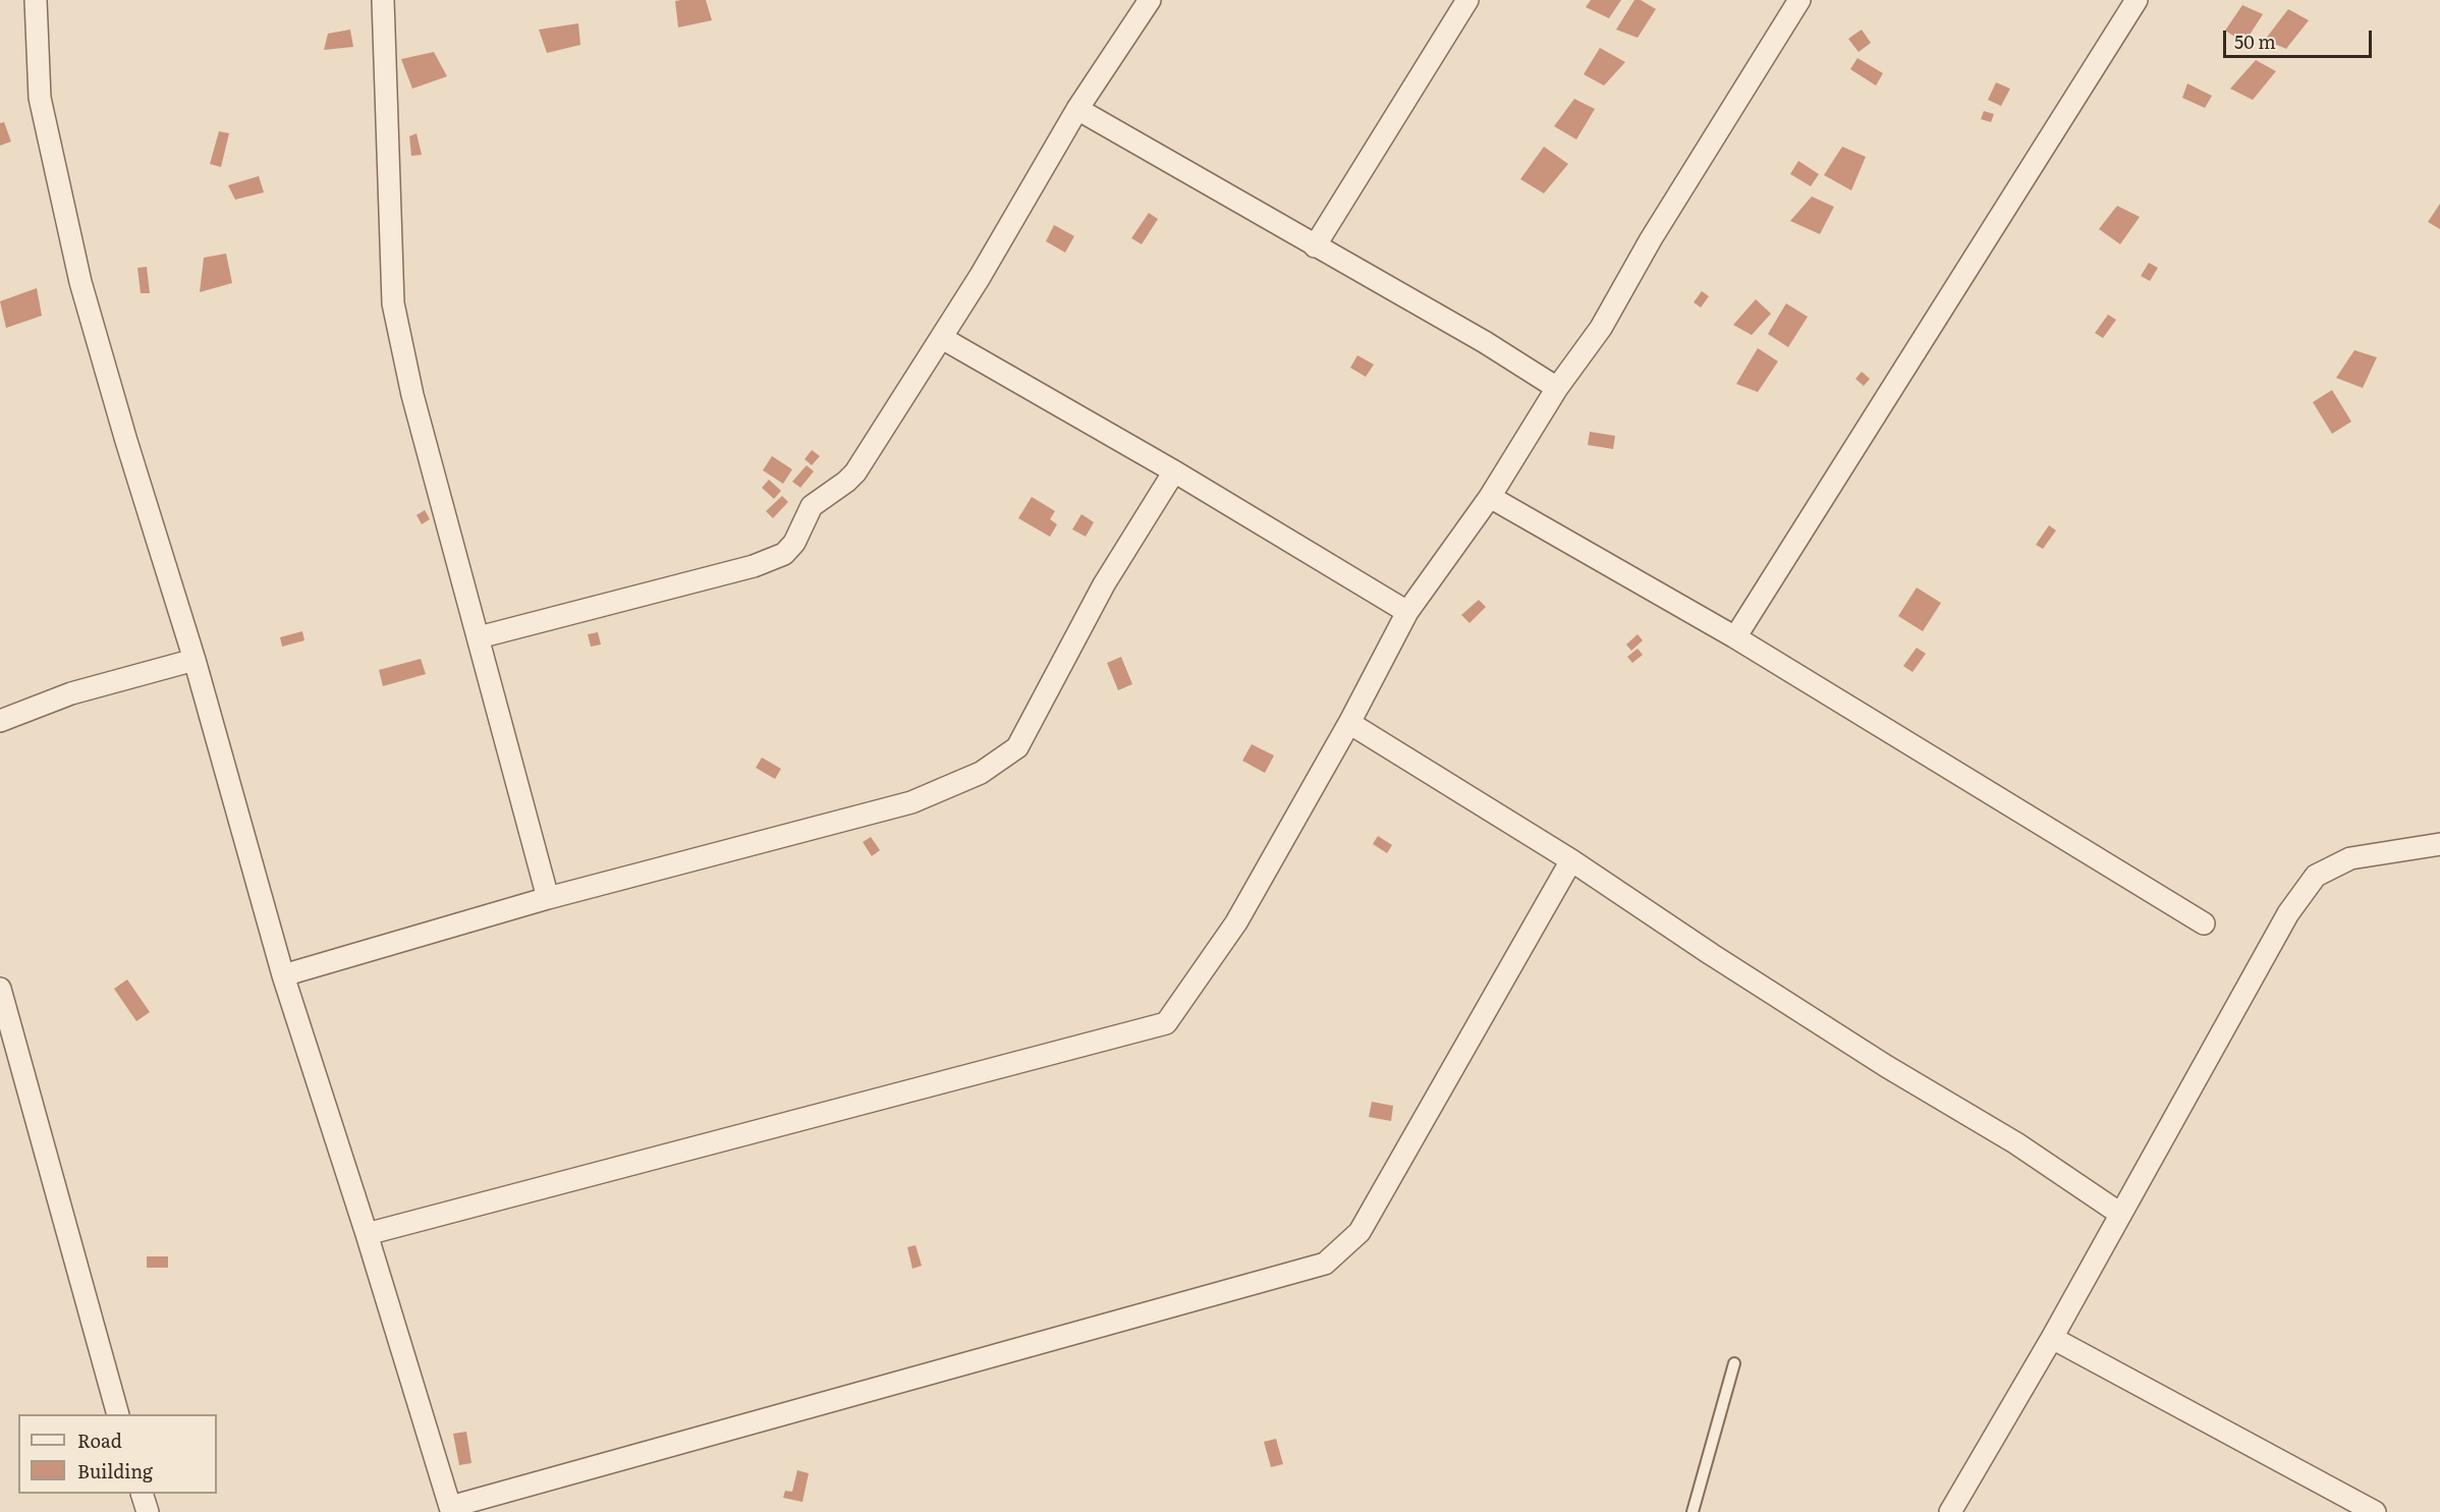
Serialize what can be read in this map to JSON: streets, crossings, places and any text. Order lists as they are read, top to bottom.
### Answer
{
  "legend": ["Road", "Building"],
  "scale_bar": "50 m"
}
